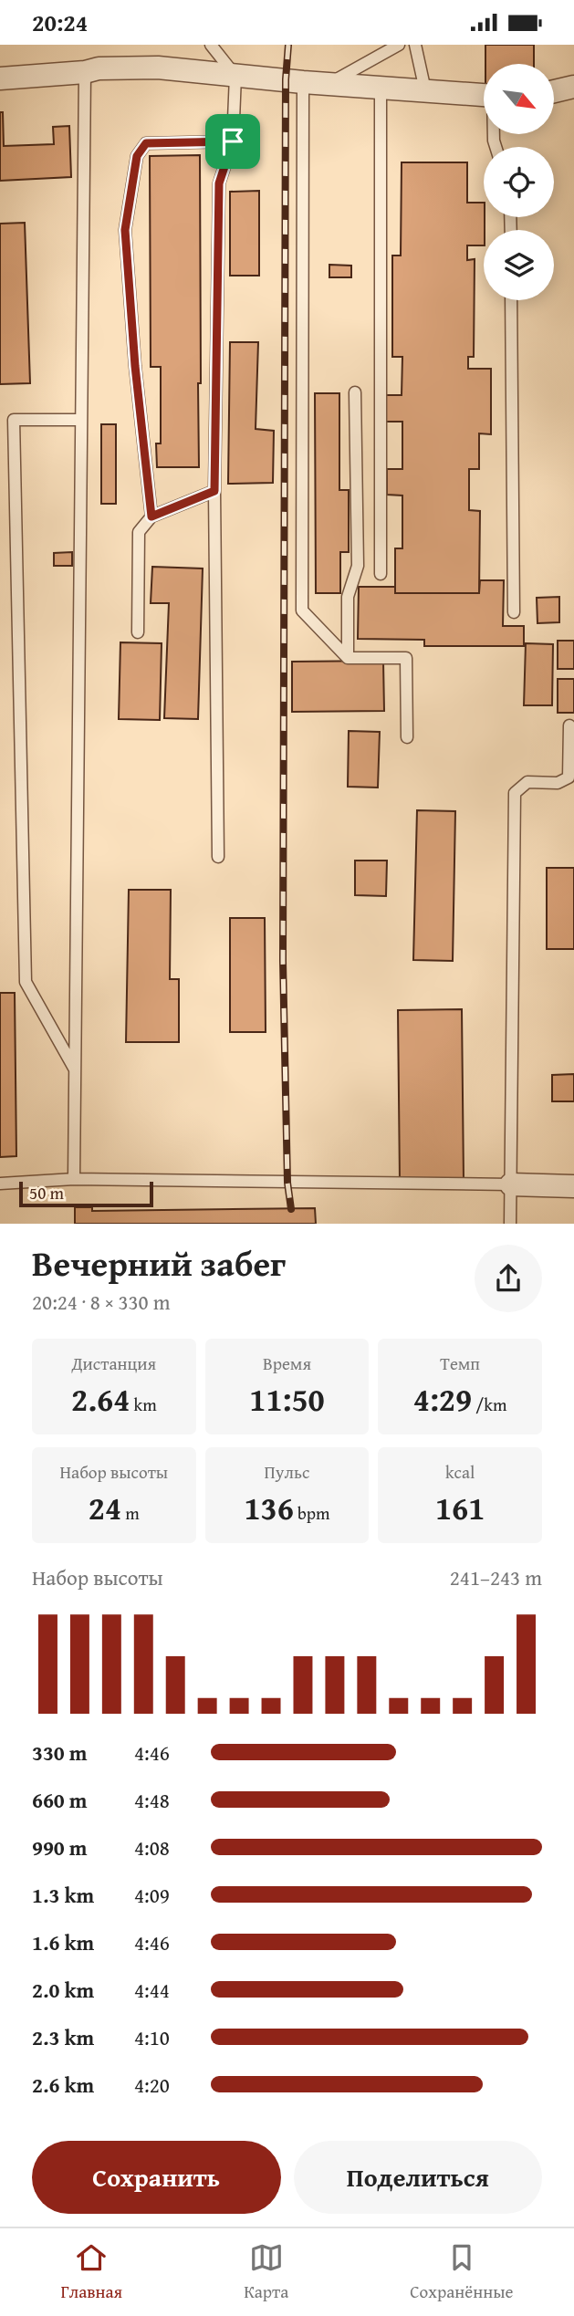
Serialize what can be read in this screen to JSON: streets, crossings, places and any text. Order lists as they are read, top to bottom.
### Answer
{
  "scale_bar": "50 m",
  "north": "bottom right",
  "page": {
    "status": "20:24",
    "scale": "50 m",
    "heading": ["Вечерний забег", "20:24 · 8 × 330 m"],
    "stats": [
      ["Дистанция", "2.64 km"],
      ["Время", "11:50"],
      ["Темп", "4:29 /km"],
      ["Набор высоты", "24 m"],
      ["Пульс", "136 bpm"],
      ["kcal", "161"]
    ],
    "chart": ["Набор высоты", "241–243 m"],
    "list": [
      {
        "name": "330 m",
        "note": "4:46"
      },
      {
        "name": "660 m",
        "note": "4:48"
      },
      {
        "name": "990 m",
        "note": "4:08"
      },
      {
        "name": "1.3 km",
        "note": "4:09"
      },
      {
        "name": "1.6 km",
        "note": "4:46"
      },
      {
        "name": "2.0 km",
        "note": "4:44"
      },
      {
        "name": "2.3 km",
        "note": "4:10"
      },
      {
        "name": "2.6 km",
        "note": "4:20"
      }
    ],
    "buttons": ["Сохранить", "Поделиться"],
    "tabs": ["Главная", "Карта", "Сохранённые"]
  }
}
